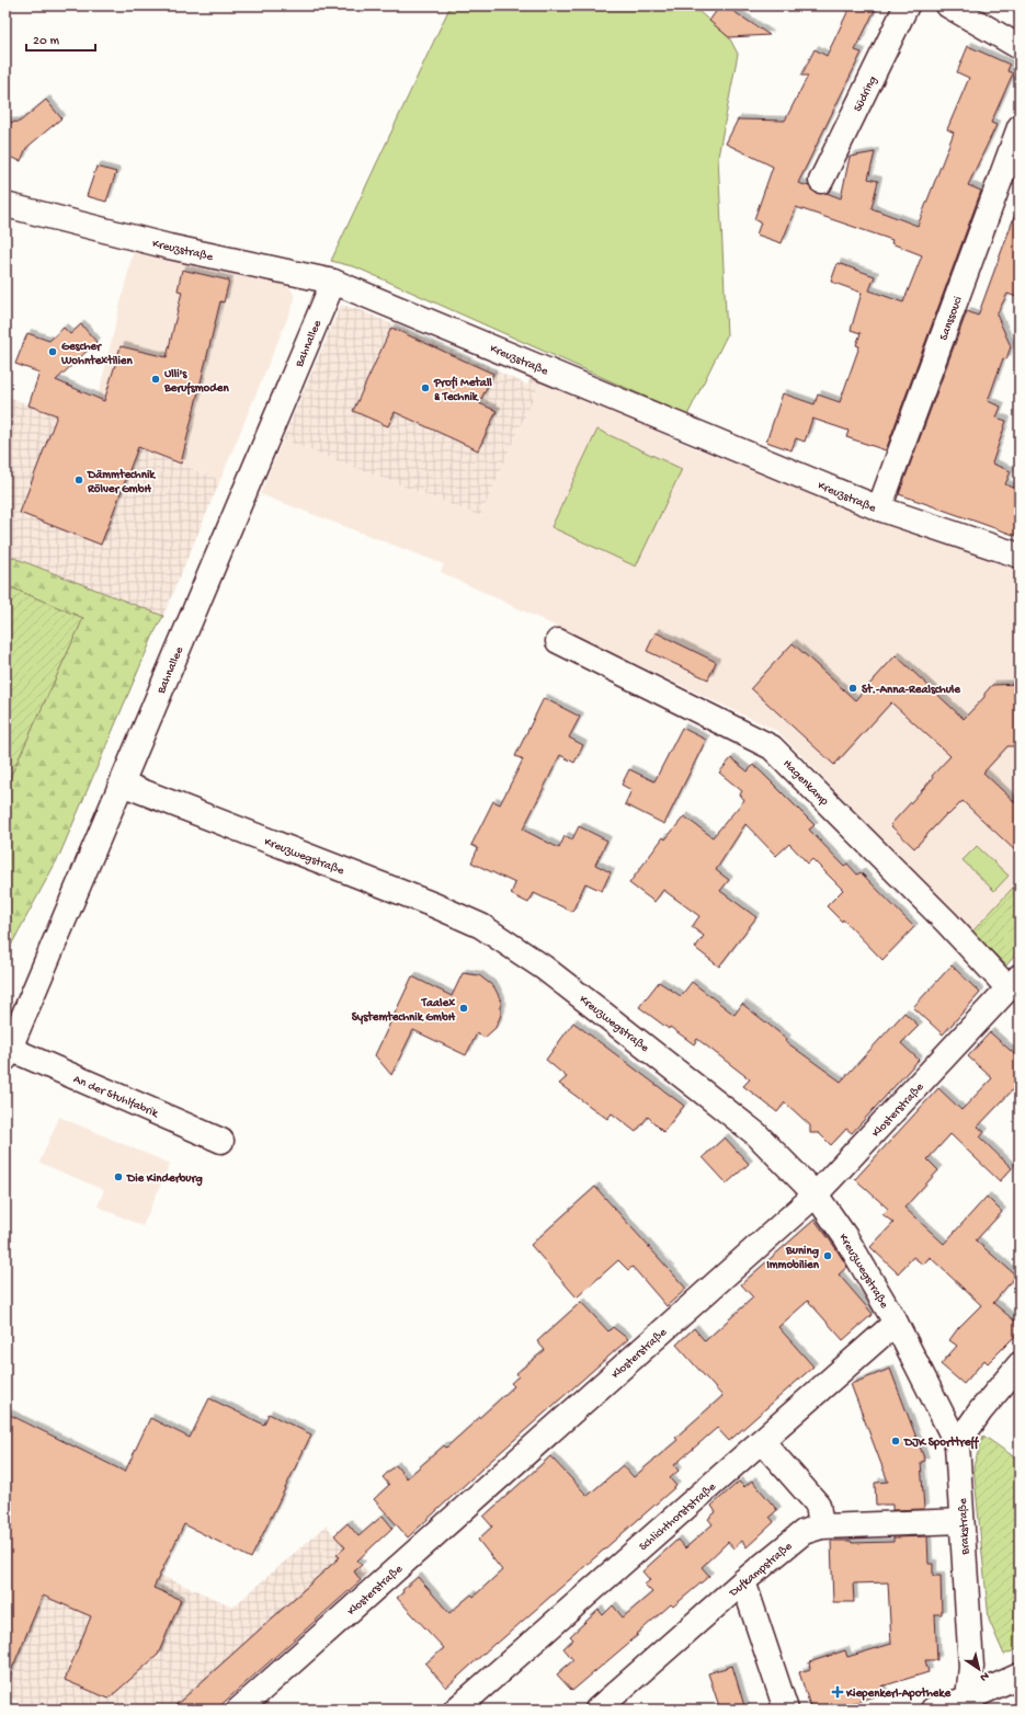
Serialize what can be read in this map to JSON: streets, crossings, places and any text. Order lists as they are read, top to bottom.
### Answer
{
  "streets": {
    "street": [
      "Südring",
      "Kreuzstraße",
      "Sanssouci",
      "Bahnallee",
      "Hagenkamp",
      "Kreuzwegstraße",
      "An der Stuhlfabrik",
      "Klosterstraße",
      "Schlichthorststraße",
      "Brakstraße",
      "Dufkampstraße"
    ]
  },
  "crossings": [
    ["Kreuzstraße", "Sanssouci"],
    ["Kreuzstraße", "Bahnallee"],
    ["Bahnallee", "Kreuzwegstraße"],
    ["Bahnallee", "An der Stuhlfabrik"],
    ["Hagenkamp", "Klosterstraße"],
    ["Kreuzwegstraße", "Klosterstraße"],
    ["Kreuzwegstraße", "Schlichthorststraße"],
    ["Kreuzwegstraße", "Brakstraße"],
    ["Brakstraße", "Dufkampstraße"]
  ],
  "places": {
    "other": [
      "Gescher Wohntextilien",
      "Ulli's Berufsmoden",
      "Profi Metall & Technik",
      "Dämmtechnik Rölver GmbH",
      "St.-Anna-Realschule",
      "Taalex Systemtechnik GmbH",
      "Die Kinderburg",
      "Buning Immobilien",
      "DJK Sporttreff"
    ],
    "health": ["Kiepenkerl-Apotheke"]
  },
  "scale_bar": "20 m",
  "north": "bottom right"
}
